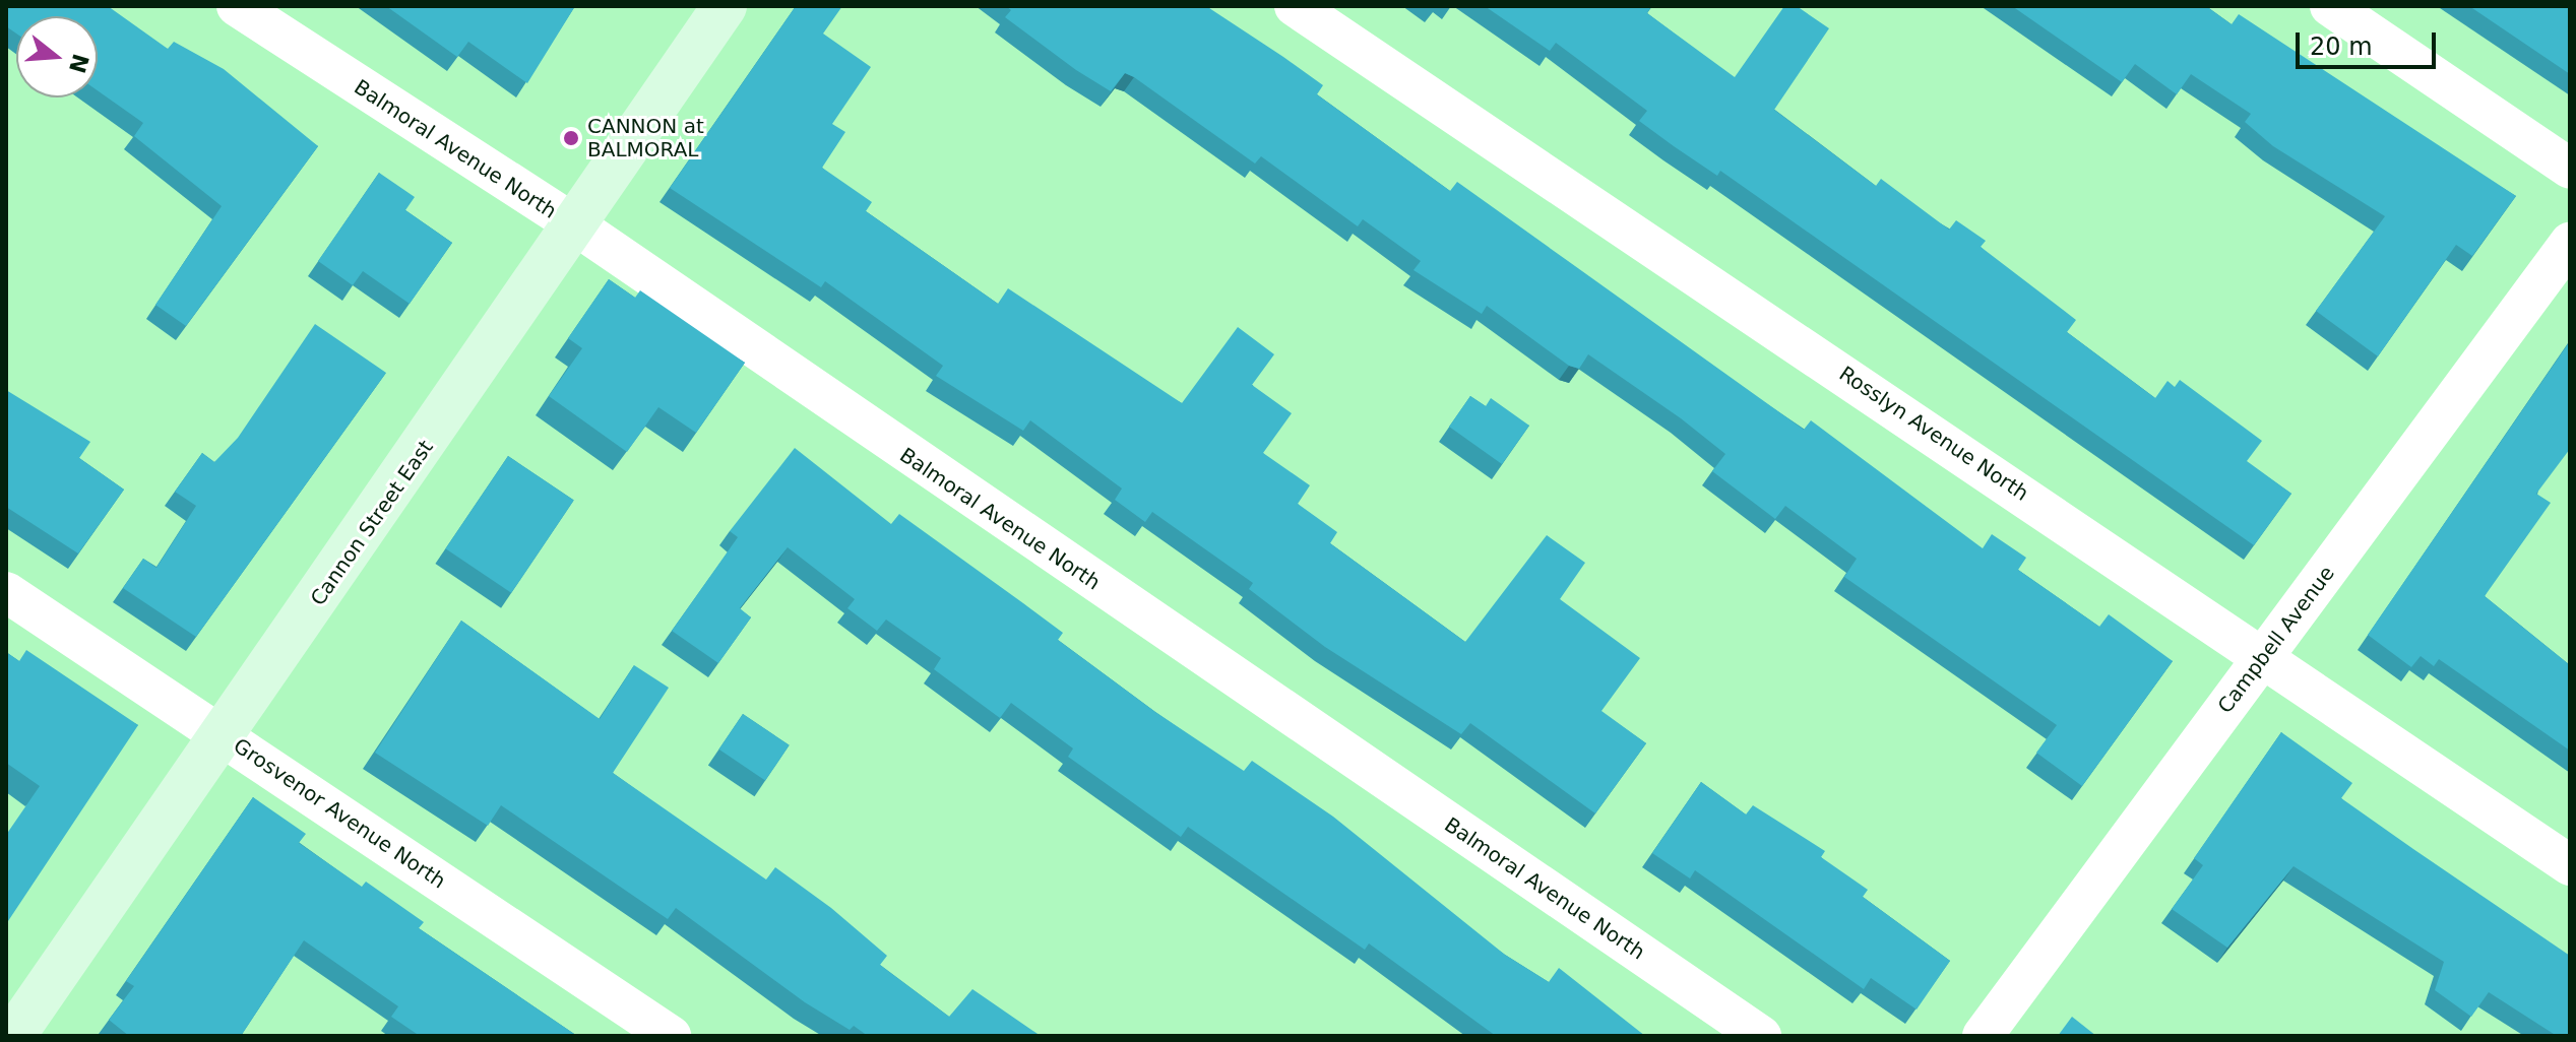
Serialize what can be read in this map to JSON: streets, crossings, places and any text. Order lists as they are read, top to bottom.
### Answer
{
  "streets": {
    "main road": ["Cannon Street East"],
    "street": [
      "Balmoral Avenue North",
      "Rosslyn Avenue North",
      "Campbell Avenue",
      "Grosvenor Avenue North"
    ]
  },
  "crossings": [
    ["Balmoral Avenue North", "Cannon Street East"],
    ["Rosslyn Avenue North", "Campbell Avenue"],
    ["Cannon Street East", "Grosvenor Avenue North"]
  ],
  "places": ["CANNON at BALMORAL"],
  "scale_bar": "20 m",
  "north": "right"
}
